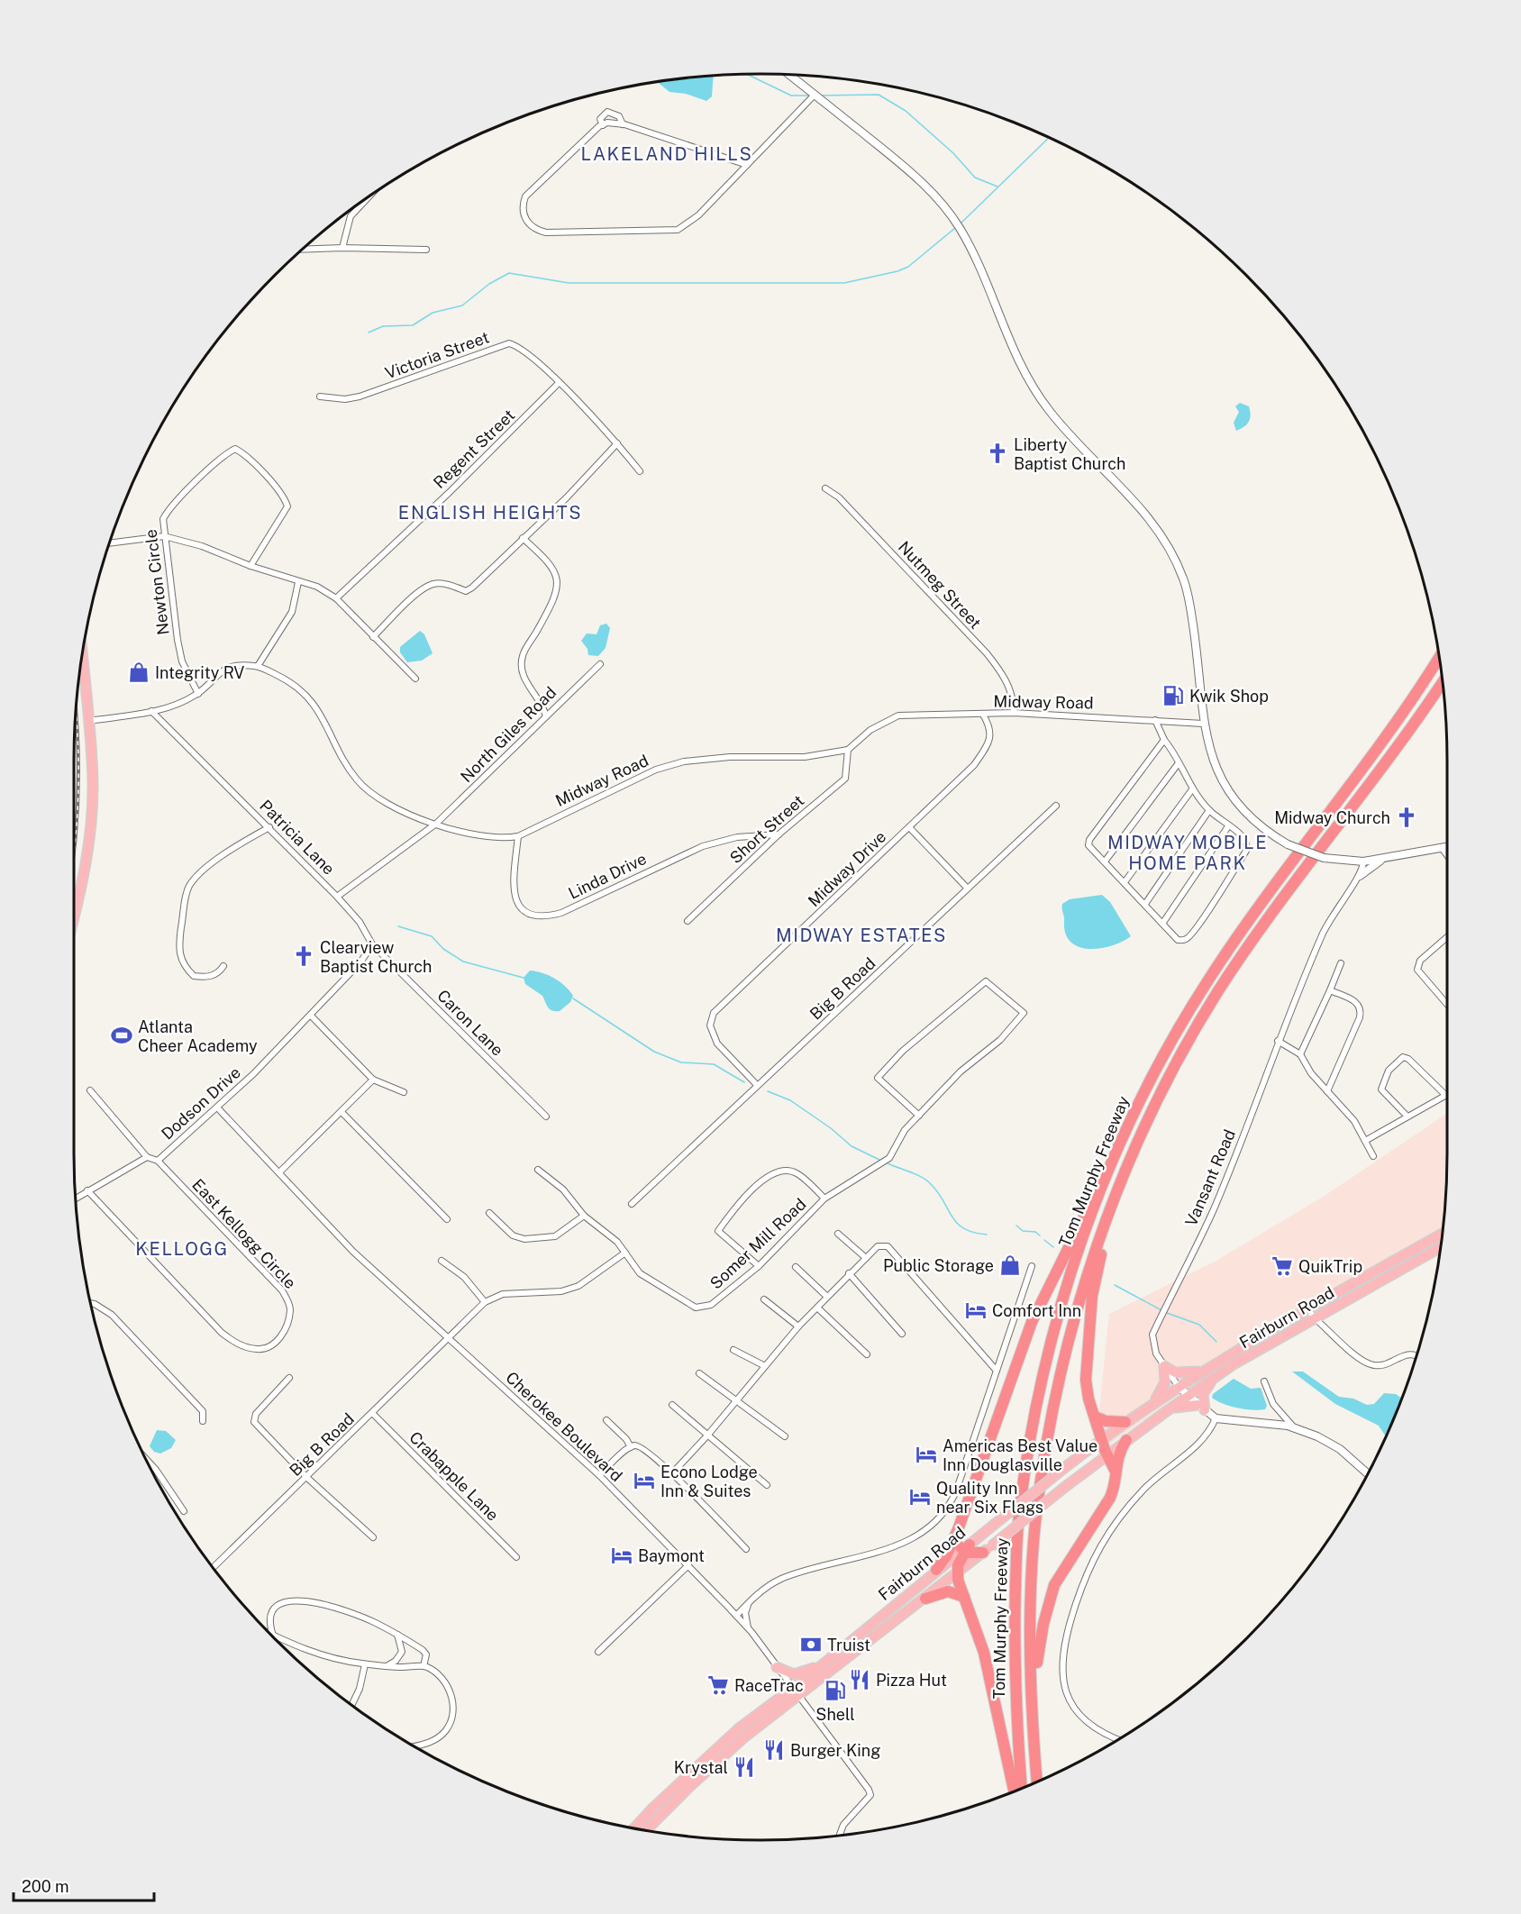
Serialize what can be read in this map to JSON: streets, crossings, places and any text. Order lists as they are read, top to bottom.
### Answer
{
  "streets": {
    "highway": ["Tom Murphy Freeway"],
    "main road": ["Fairburn Road"],
    "street": [
      "Victoria Street",
      "Regent Street",
      "Newton Circle",
      "Nutmeg Street",
      "Midway Road",
      "North Giles Road",
      "Short Street",
      "Patricia Lane",
      "Midway Drive",
      "Linda Drive",
      "Big B Road",
      "Caron Lane",
      "Dodson Drive",
      "Vansant Road",
      "East Kellogg Circle",
      "Somer Mill Road",
      "Cherokee Boulevard",
      "Crabapple Lane"
    ]
  },
  "crossings": [
    ["Victoria Street", "Regent Street"],
    ["Newton Circle", "Midway Road"],
    ["Nutmeg Street", "Midway Road"],
    ["Midway Road", "North Giles Road"],
    ["Midway Road", "Short Street"],
    ["Midway Road", "Patricia Lane"],
    ["Midway Road", "Midway Drive"],
    ["Midway Road", "Linda Drive"],
    ["North Giles Road", "Patricia Lane"],
    ["Short Street", "Linda Drive"],
    ["Patricia Lane", "Caron Lane"],
    ["Midway Drive", "Big B Road"],
    ["Big B Road", "Cherokee Boulevard"],
    ["Big B Road", "Crabapple Lane"],
    ["Caron Lane", "Dodson Drive"],
    ["Dodson Drive", "East Kellogg Circle"],
    ["Dodson Drive", "Cherokee Boulevard"],
    ["Vansant Road", "Fairburn Road"],
    ["Fairburn Road", "Cherokee Boulevard"]
  ],
  "districts": [
    "LAKELAND HILLS",
    "ENGLISH HEIGHTS",
    "MIDWAY MOBILE HOME PARK",
    "MIDWAY ESTATES",
    "KELLOGG"
  ],
  "places": {
    "church": ["Liberty Baptist Church", "Midway Church", "Clearview Baptist Church"],
    "shop": ["Integrity RV", "Public Storage"],
    "fuel station": ["Kwik Shop", "Shell"],
    "sports": ["Atlanta Cheer Academy"],
    "supermarket": ["QuikTrip", "RaceTrac"],
    "hotel": [
      "Comfort Inn",
      "Americas Best Value Inn Douglasville",
      "Econo Lodge Inn & Suites",
      "Quality Inn near Six Flags",
      "Baymont"
    ],
    "bank": ["Truist"],
    "restaurant": ["Pizza Hut", "Burger King", "Krystal"]
  },
  "scale_bar": "200 m"
}
